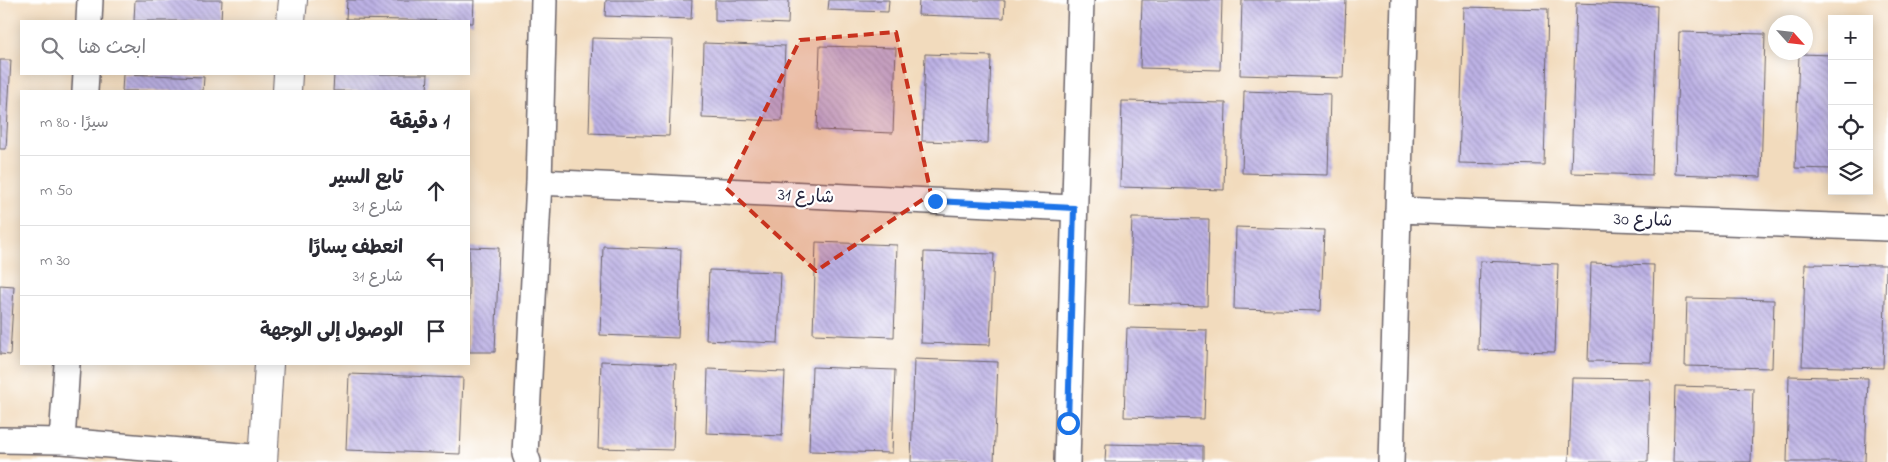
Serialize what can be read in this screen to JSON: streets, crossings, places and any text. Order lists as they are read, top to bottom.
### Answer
{
  "streets": {
    "street": ["شارع 31", "شارع 30"]
  },
  "north": "bottom right",
  "page": {
    "map_buttons": ["+", "−"],
    "search": "ابحث هنا",
    "heading": ["1 دقيقة", "سيرًا · 80 m"],
    "list": [
      ["تابع السير", "شارع 31", "50 m"],
      ["انعطف يسارًا", "شارع 31", "30 m"],
      "الوصول إلى الوجهة"
    ]
  }
}
